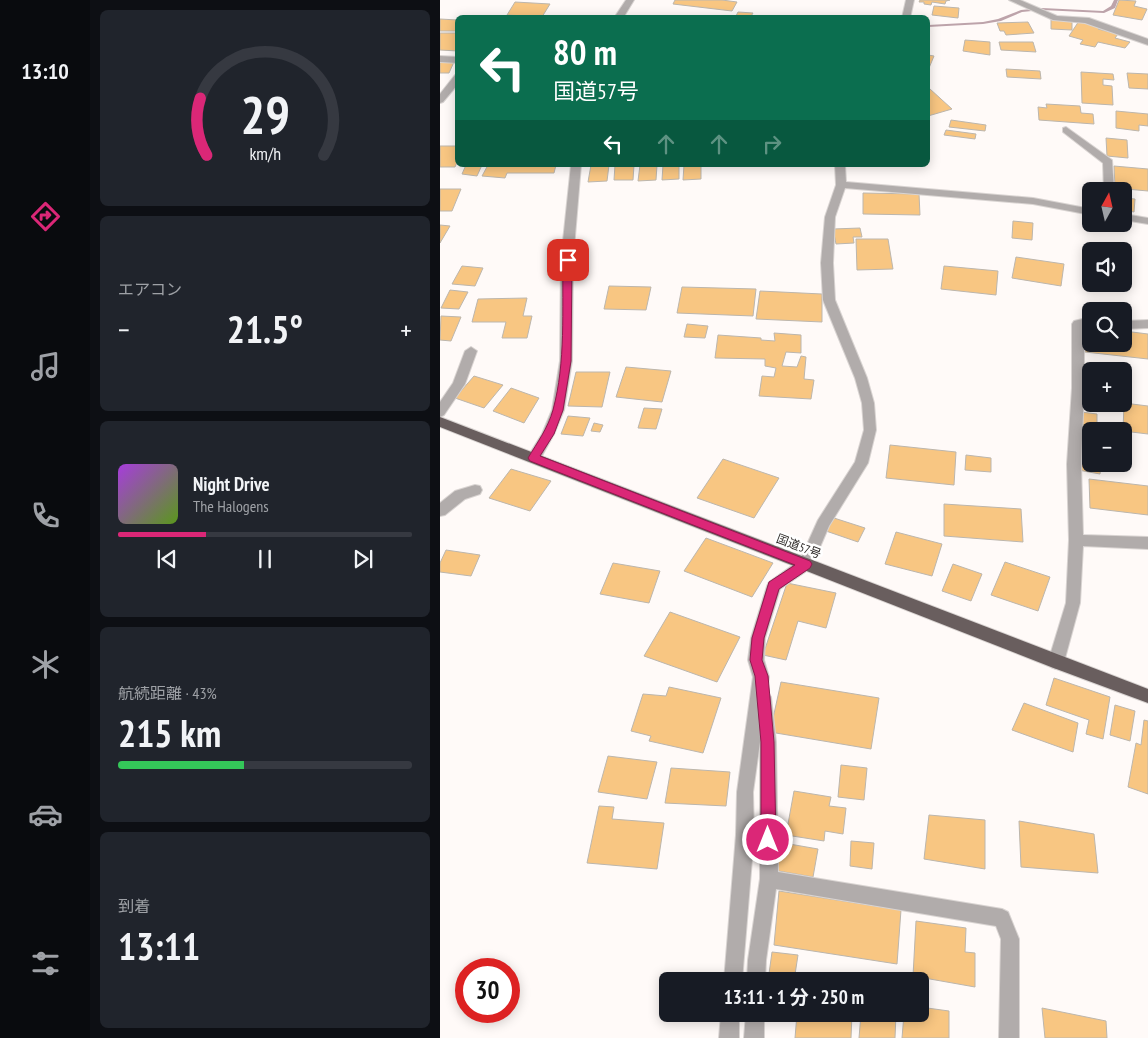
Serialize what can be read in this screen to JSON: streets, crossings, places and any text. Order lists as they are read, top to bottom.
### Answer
{
  "streets": {
    "highway": ["国道57号"]
  },
  "north": "top",
  "page": {
    "tabs": "13:10",
    "turn": ["80 m", "国道57号"],
    "map_buttons": ["+", "−"],
    "tile": [
      "エアコン",
      ["航続距離 · 43%", "215 km"],
      ["到着", "13:11"]
    ],
    "heat": ["−", "21.5°", "+"],
    "song": ["Night Drive", "The Halogens"],
    "limit": "30",
    "trip": "13:11 · 1 分 · 250 m",
    "gauge": ["29", "km/h"]
  }
}
